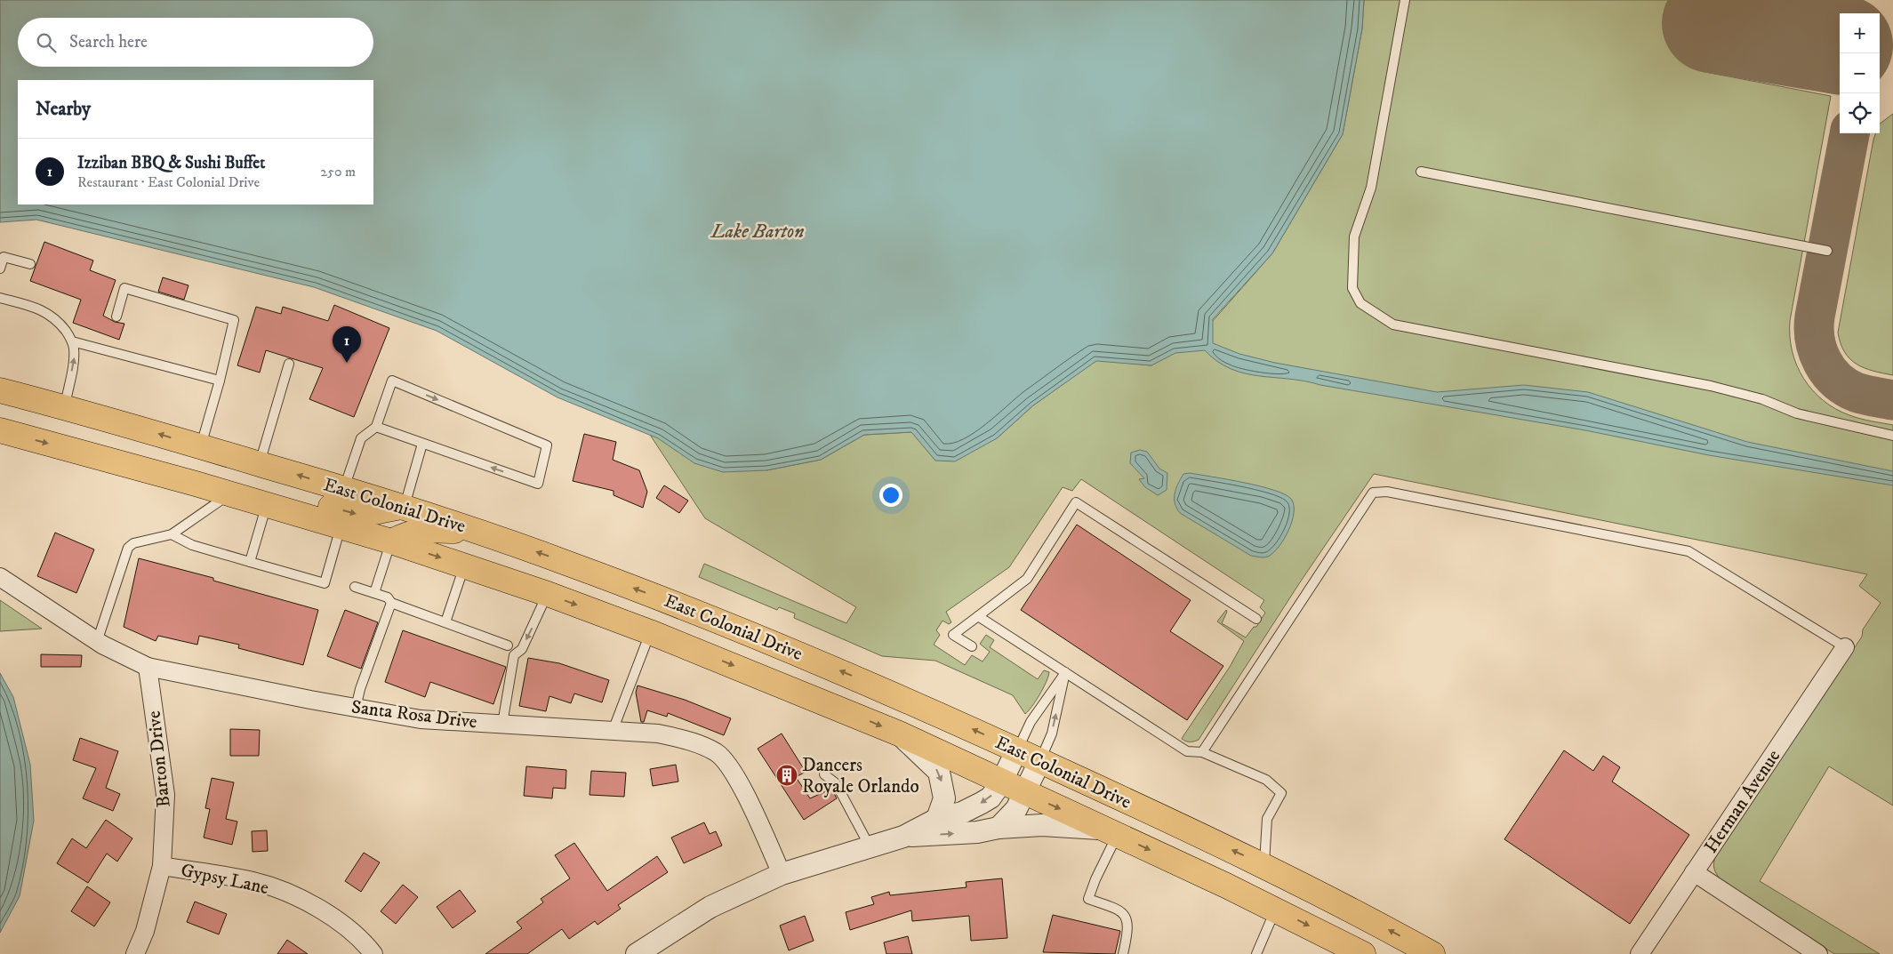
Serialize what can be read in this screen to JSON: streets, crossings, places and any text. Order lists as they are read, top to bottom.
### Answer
{
  "streets": {
    "highway": ["East Colonial Drive"],
    "street": [
      "Santa Rosa Drive",
      "Barton Drive",
      "Herman Avenue",
      "Gypsy Lane"
    ]
  },
  "crossings": [
    ["Santa Rosa Drive", "Barton Drive"],
    ["Barton Drive", "Gypsy Lane"]
  ],
  "water": ["Lake Barton"],
  "places": {
    "building": ["Dancers Royale Orlando"]
  },
  "page": {
    "map_buttons": ["+", "−"],
    "search": "Search here",
    "heading": "Nearby",
    "list": [
      {
        "mark": "1",
        "name": "Izziban BBQ & Sushi Buffet",
        "note": "Restaurant · East Colonial Drive",
        "value": "250 m"
      }
    ],
    "pins": "1"
  }
}
